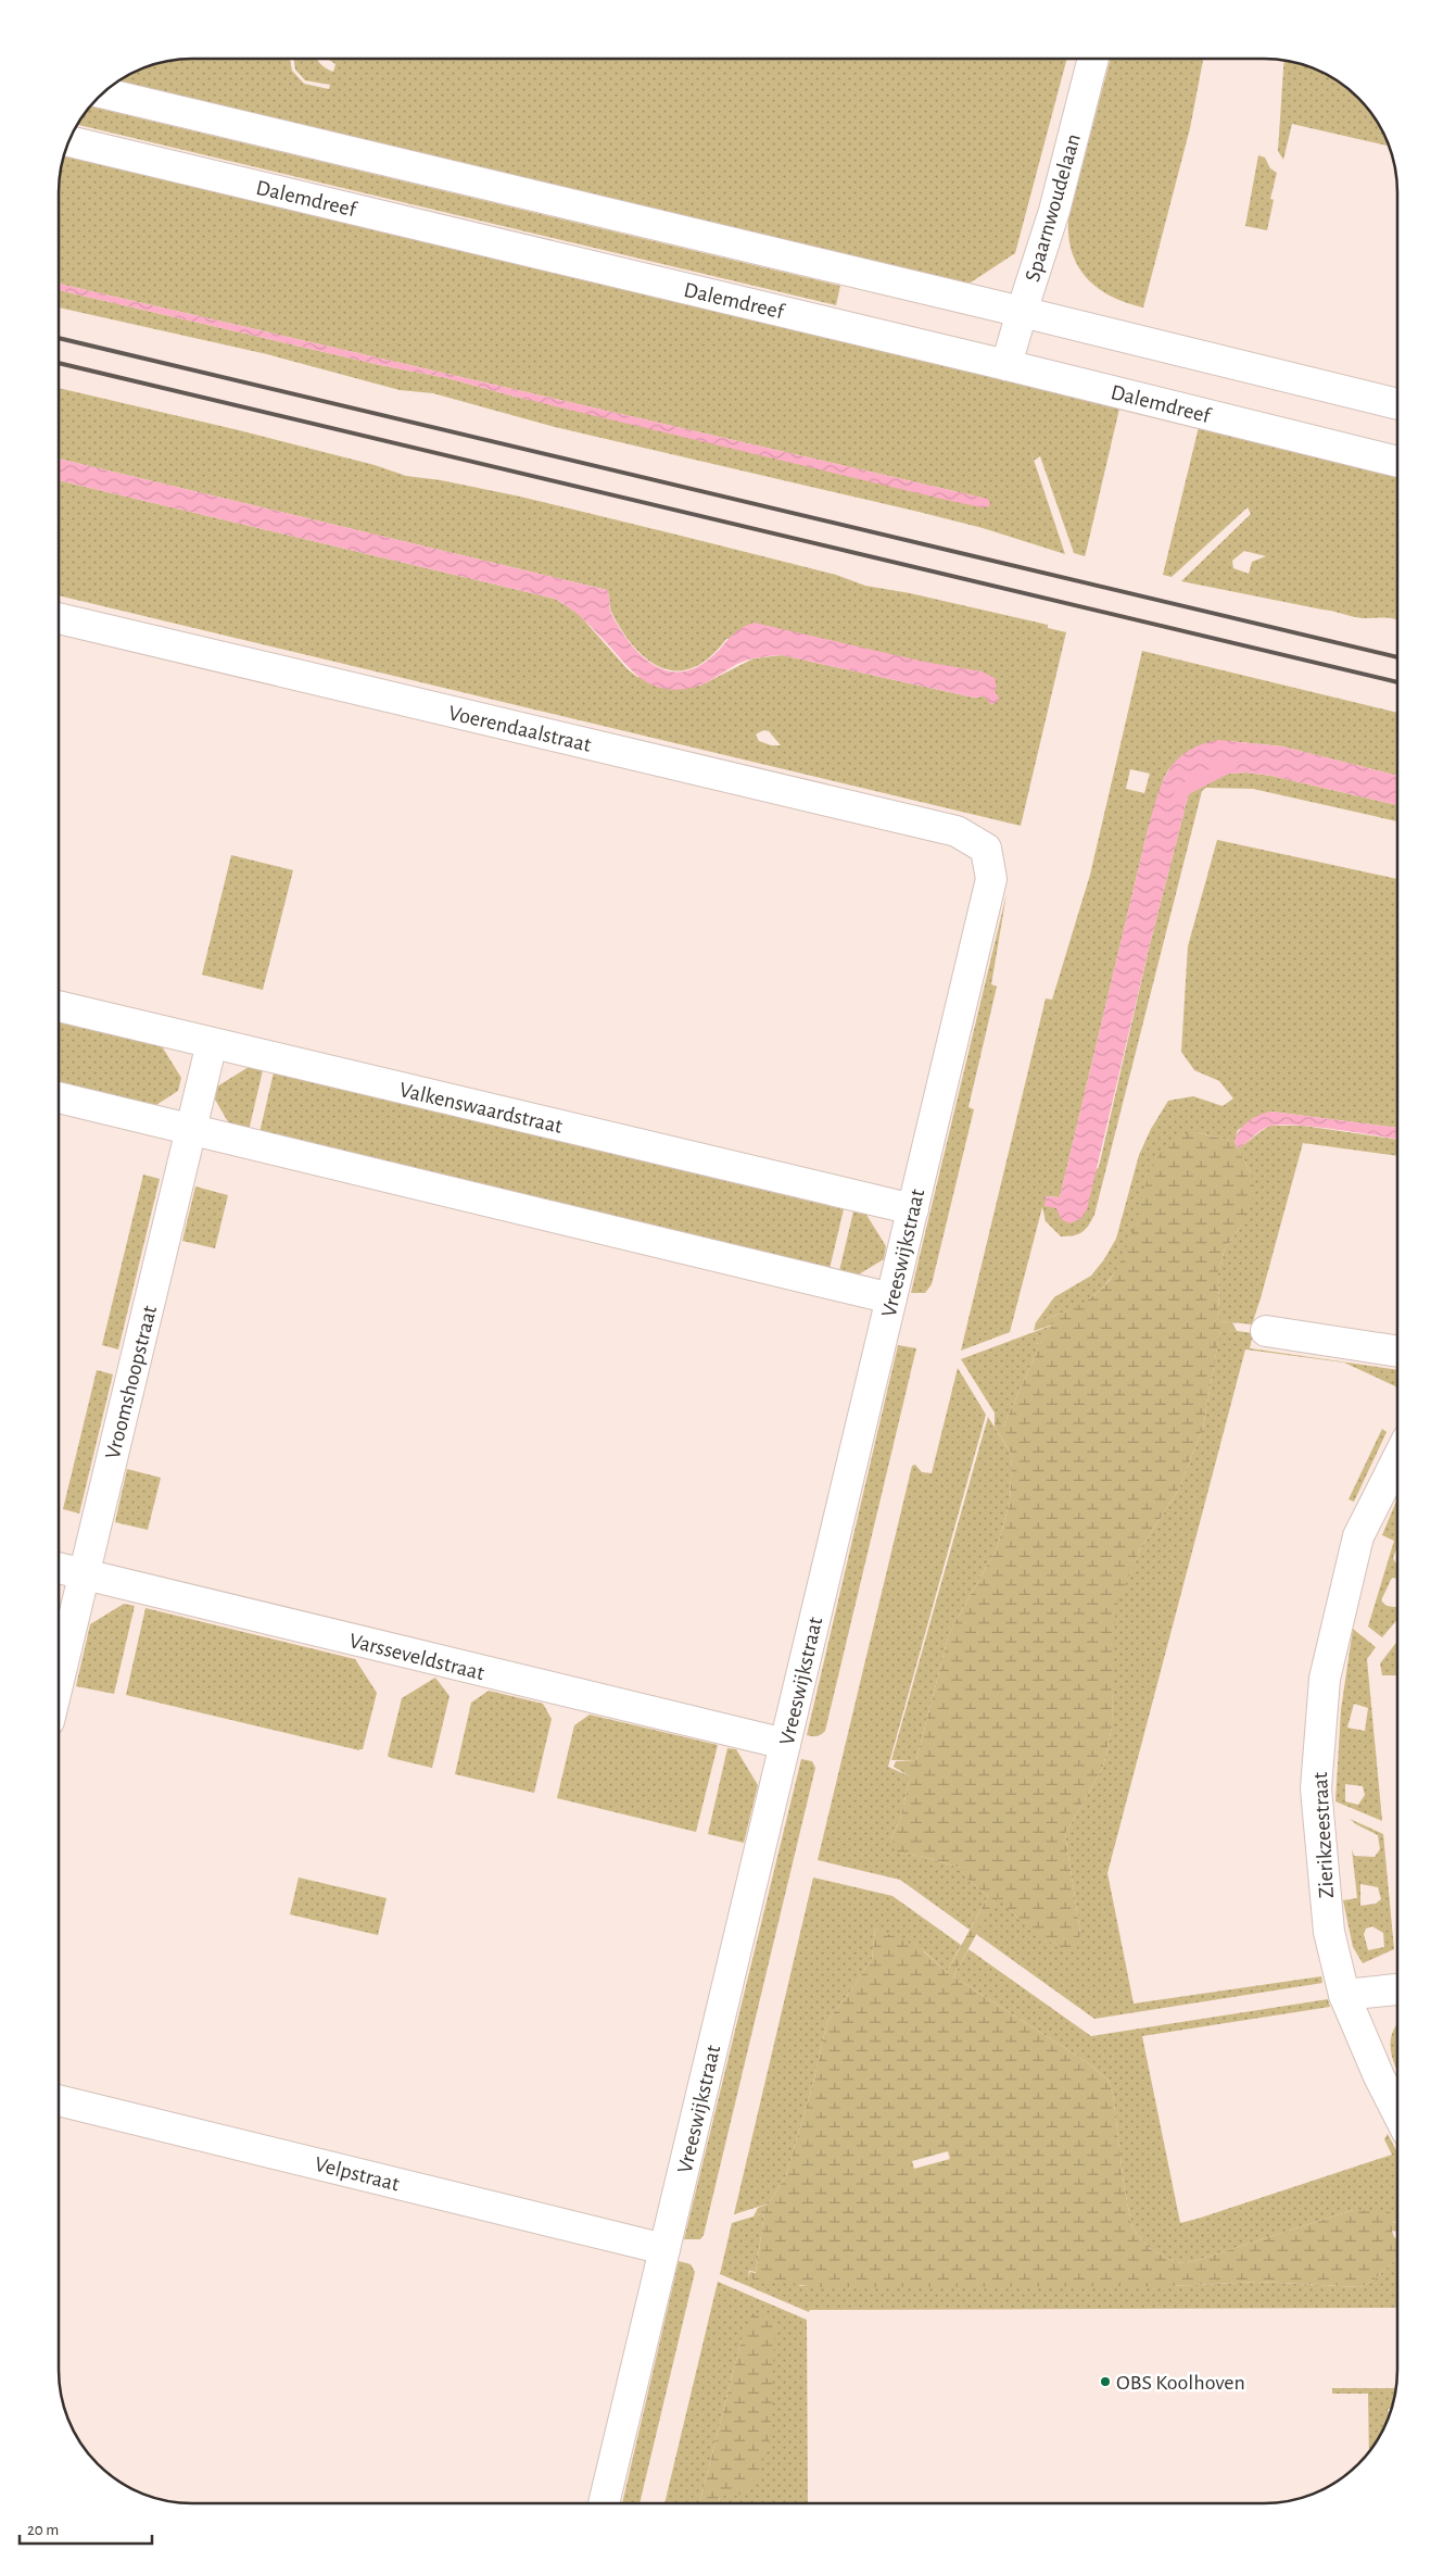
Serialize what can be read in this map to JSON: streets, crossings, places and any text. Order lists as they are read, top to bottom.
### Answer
{
  "streets": {
    "street": [
      "Dalemdreef",
      "Spaarnwoudelaan",
      "Voerendaalstraat",
      "Valkenswaardstraat",
      "Vreeswijkstraat",
      "Vroomshoopstraat",
      "Varsseveldstraat",
      "Zierikzeestraat",
      "Velpstraat"
    ]
  },
  "crossings": [
    ["Dalemdreef", "Spaarnwoudelaan"],
    ["Voerendaalstraat", "Vreeswijkstraat"],
    ["Valkenswaardstraat", "Vreeswijkstraat"],
    ["Valkenswaardstraat", "Vroomshoopstraat"],
    ["Vreeswijkstraat", "Varsseveldstraat"],
    ["Vreeswijkstraat", "Velpstraat"],
    ["Vroomshoopstraat", "Varsseveldstraat"]
  ],
  "places": ["OBS Koolhoven"],
  "scale_bar": "20 m"
}
